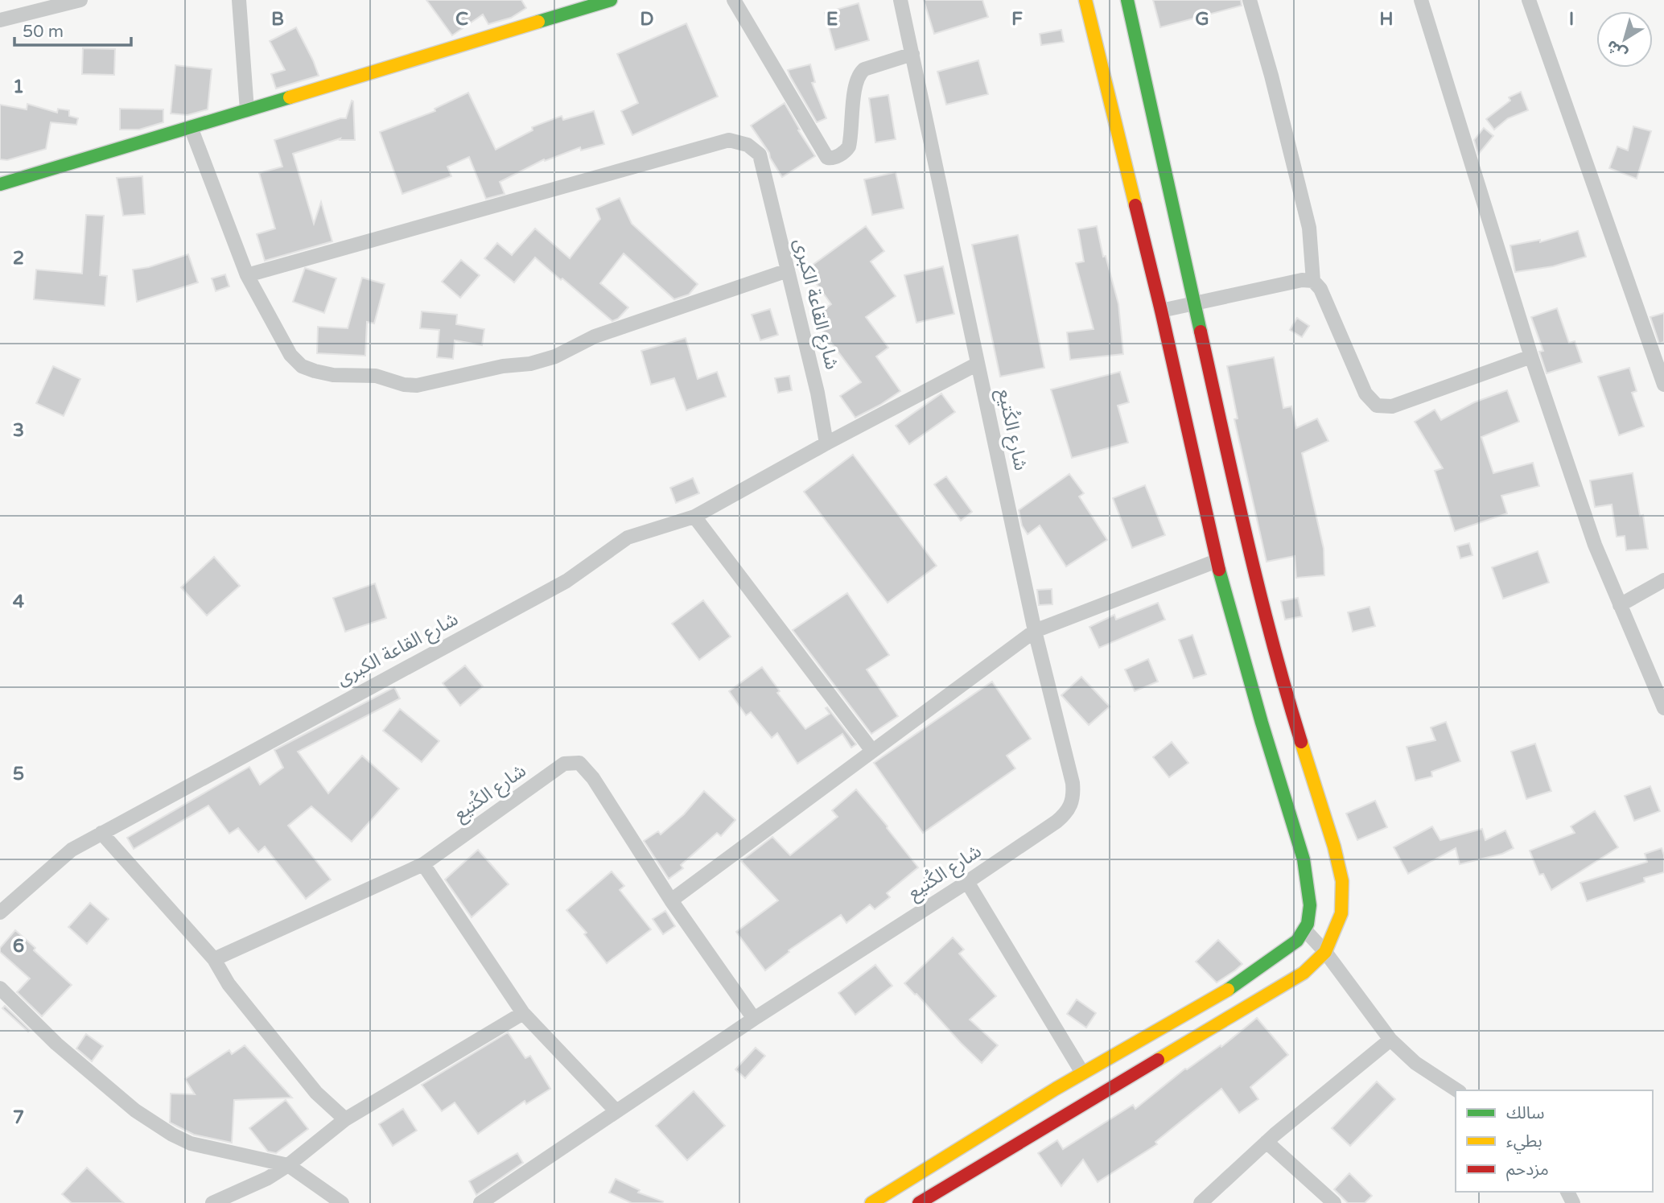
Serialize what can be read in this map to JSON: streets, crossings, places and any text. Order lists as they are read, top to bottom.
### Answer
{
  "streets": {
    "street": ["شارع القاعة الكبرى", "شارع الكُتيع"]
  },
  "crossings": [
    ["شارع القاعة الكبرى", "شارع الكُتيع"]
  ],
  "legend": ["سالك", "بطيء", "مزدحم"],
  "scale_bar": "50 m",
  "north": "bottom left",
  "grid": {
    "columns": [
      "B",
      "C",
      "D",
      "E",
      "F",
      "G",
      "H",
      "I"
    ],
    "rows": [
      "1",
      "2",
      "3",
      "4",
      "5",
      "6",
      "7"
    ]
  }
}
